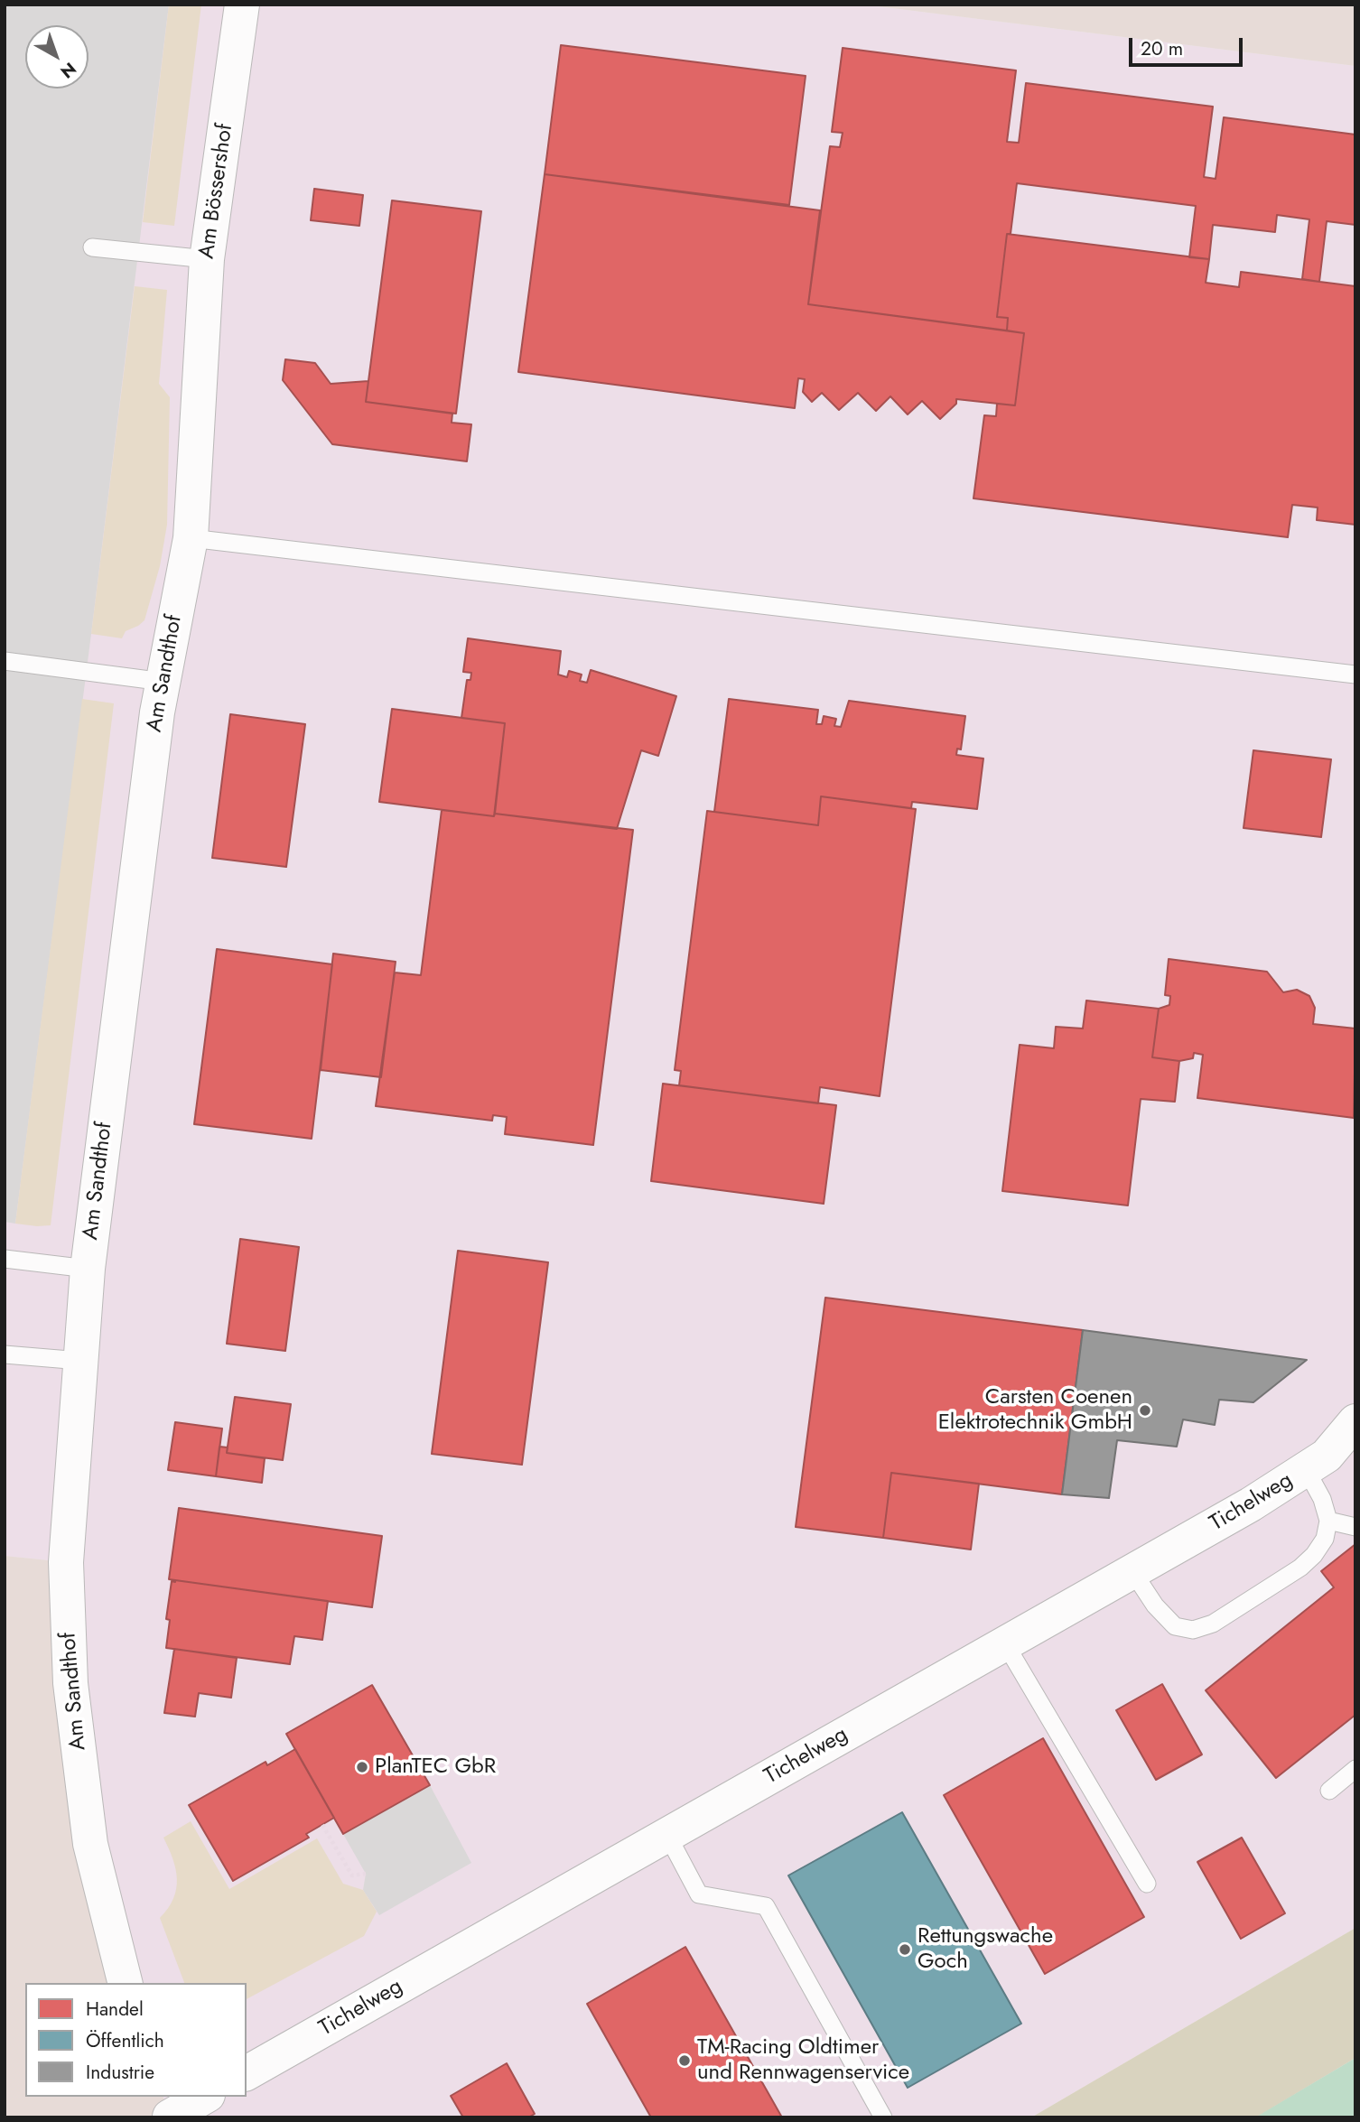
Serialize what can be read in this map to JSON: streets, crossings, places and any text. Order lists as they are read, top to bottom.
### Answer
{
  "streets": {
    "street": ["Am Bössershof", "Am Sandthof", "Tichelweg"]
  },
  "crossings": [
    ["Am Bössershof", "Am Sandthof"]
  ],
  "places": [
    "Carsten Coenen Elektrotechnik GmbH",
    "PlanTEC GbR",
    "Rettungswache Goch",
    "TM-Racing Oldtimer und Rennwagenservice"
  ],
  "legend": ["Handel", "Öffentlich", "Industrie"],
  "scale_bar": "20 m",
  "north": "bottom right"
}
